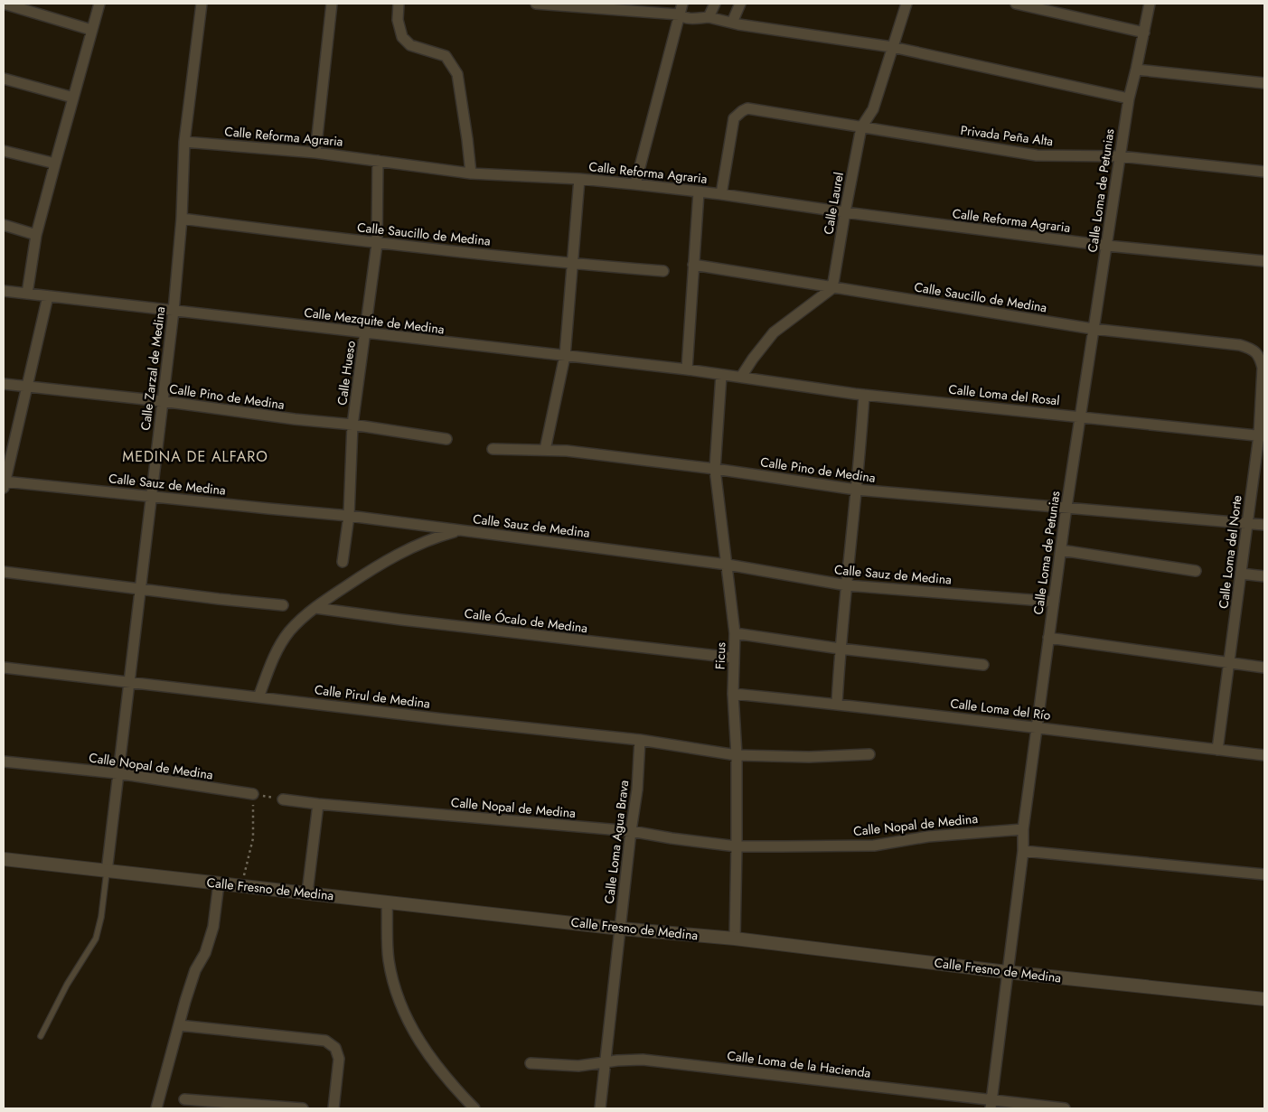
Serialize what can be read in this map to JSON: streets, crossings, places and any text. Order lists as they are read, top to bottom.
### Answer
{
  "streets": {
    "street": [
      "Privada Peña Alta",
      "Calle Reforma Agraria",
      "Calle Loma de Petunias",
      "Calle Laurel",
      "Calle Saucillo de Medina",
      "Calle Mezquite de Medina",
      "Calle Zarzal de Medina",
      "Calle Hueso",
      "Calle Loma del Rosal",
      "Calle Pino de Medina",
      "Calle Sauz de Medina",
      "Calle Loma del Norte",
      "Calle Ócalo de Medina",
      "Ficus",
      "Calle Pirul de Medina",
      "Calle Loma del Río",
      "Calle Nopal de Medina",
      "Calle Loma Agua Brava",
      "Calle Fresno de Medina",
      "Calle Loma de la Hacienda"
    ]
  },
  "crossings": [
    ["Privada Peña Alta", "Calle Reforma Agraria"],
    ["Privada Peña Alta", "Calle Loma de Petunias"],
    ["Privada Peña Alta", "Calle Laurel"],
    ["Calle Reforma Agraria", "Calle Loma de Petunias"],
    ["Calle Reforma Agraria", "Calle Laurel"],
    ["Calle Reforma Agraria", "Calle Zarzal de Medina"],
    ["Calle Reforma Agraria", "Calle Hueso"],
    ["Calle Loma de Petunias", "Calle Saucillo de Medina"],
    ["Calle Loma de Petunias", "Calle Loma del Rosal"],
    ["Calle Loma de Petunias", "Calle Pino de Medina"],
    ["Calle Loma de Petunias", "Calle Sauz de Medina"],
    ["Calle Loma de Petunias", "Calle Loma del Río"],
    ["Calle Loma de Petunias", "Calle Nopal de Medina"],
    ["Calle Loma de Petunias", "Calle Fresno de Medina"],
    ["Calle Loma de Petunias", "Calle Loma de la Hacienda"],
    ["Calle Laurel", "Calle Saucillo de Medina"],
    ["Calle Saucillo de Medina", "Calle Zarzal de Medina"],
    ["Calle Saucillo de Medina", "Calle Hueso"],
    ["Calle Saucillo de Medina", "Calle Loma del Norte"],
    ["Calle Mezquite de Medina", "Calle Zarzal de Medina"],
    ["Calle Mezquite de Medina", "Calle Hueso"],
    ["Calle Mezquite de Medina", "Calle Loma del Rosal"],
    ["Calle Mezquite de Medina", "Ficus"],
    ["Calle Zarzal de Medina", "Calle Pino de Medina"],
    ["Calle Zarzal de Medina", "Calle Sauz de Medina"],
    ["Calle Zarzal de Medina", "Calle Pirul de Medina"],
    ["Calle Zarzal de Medina", "Calle Nopal de Medina"],
    ["Calle Zarzal de Medina", "Calle Fresno de Medina"],
    ["Calle Hueso", "Calle Pino de Medina"],
    ["Calle Hueso", "Calle Sauz de Medina"],
    ["Calle Loma del Rosal", "Calle Loma del Norte"],
    ["Calle Pino de Medina", "Calle Loma del Norte"],
    ["Calle Pino de Medina", "Ficus"],
    ["Calle Sauz de Medina", "Ficus"],
    ["Calle Loma del Norte", "Calle Loma del Río"],
    ["Calle Ócalo de Medina", "Ficus"],
    ["Ficus", "Calle Pirul de Medina"],
    ["Ficus", "Calle Loma del Río"],
    ["Ficus", "Calle Nopal de Medina"],
    ["Ficus", "Calle Fresno de Medina"],
    ["Calle Pirul de Medina", "Calle Loma Agua Brava"],
    ["Calle Nopal de Medina", "Calle Loma Agua Brava"],
    ["Calle Loma Agua Brava", "Calle Fresno de Medina"],
    ["Calle Loma Agua Brava", "Calle Loma de la Hacienda"]
  ],
  "districts": ["MEDINA DE ALFARO"]
}
